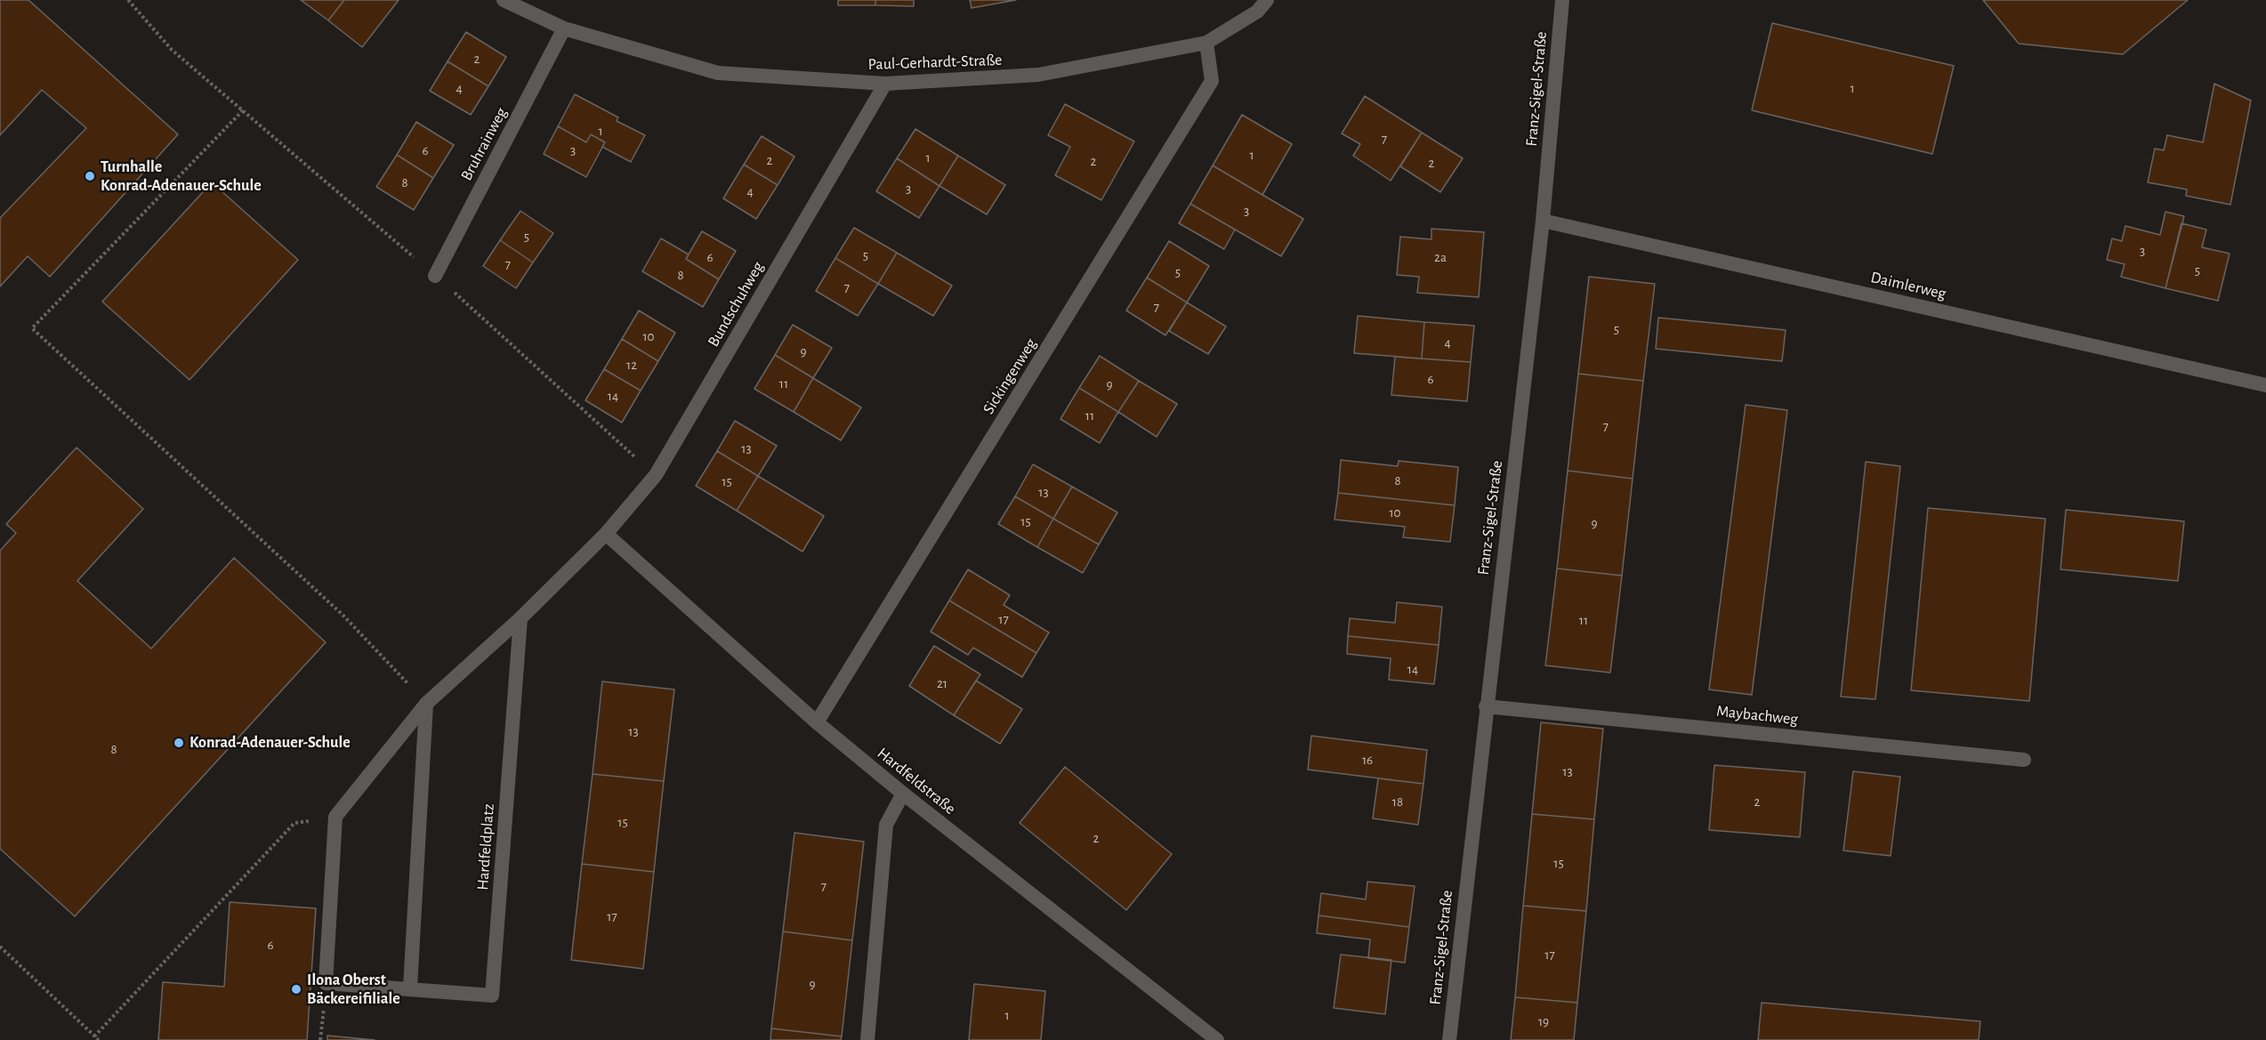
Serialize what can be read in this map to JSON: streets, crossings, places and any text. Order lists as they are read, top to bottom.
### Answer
{
  "streets": {
    "street": [
      "Paul-Gerhardt-Straße",
      "Franz-Sigel-Straße",
      "Bruhrainweg",
      "Daimlerweg",
      "Bundschuhweg",
      "Sickingenweg",
      "Maybachweg",
      "Hardfeldstraße",
      "Hardfeldplatz"
    ]
  },
  "crossings": [
    ["Paul-Gerhardt-Straße", "Bruhrainweg"],
    ["Paul-Gerhardt-Straße", "Bundschuhweg"],
    ["Paul-Gerhardt-Straße", "Sickingenweg"],
    ["Franz-Sigel-Straße", "Daimlerweg"],
    ["Franz-Sigel-Straße", "Maybachweg"],
    ["Bundschuhweg", "Hardfeldstraße"],
    ["Sickingenweg", "Hardfeldstraße"]
  ],
  "places": ["Turnhalle Konrad-Adenauer-Schule", "Konrad-Adenauer-Schule", "Ilona Oberst Bäckereifiliale"],
  "house_numbers": [
    "2",
    "4",
    "1",
    "1",
    "7",
    "6",
    "3",
    "1",
    "1",
    "2",
    "2",
    "2",
    "8",
    "3",
    "4",
    "3",
    "5",
    "3",
    "5",
    "6",
    "2a",
    "7",
    "5",
    "5",
    "8",
    "7",
    "7",
    "5",
    "10",
    "4",
    "9",
    "12",
    "6",
    "11",
    "9",
    "14",
    "11",
    "7",
    "13",
    "8",
    "15",
    "13",
    "10",
    "15",
    "9",
    "17",
    "11",
    "14",
    "21",
    "13",
    "8",
    "16",
    "13",
    "18",
    "2",
    "15",
    "2",
    "15",
    "7",
    "17",
    "6",
    "17",
    "9",
    "1",
    "19"
  ]
}
